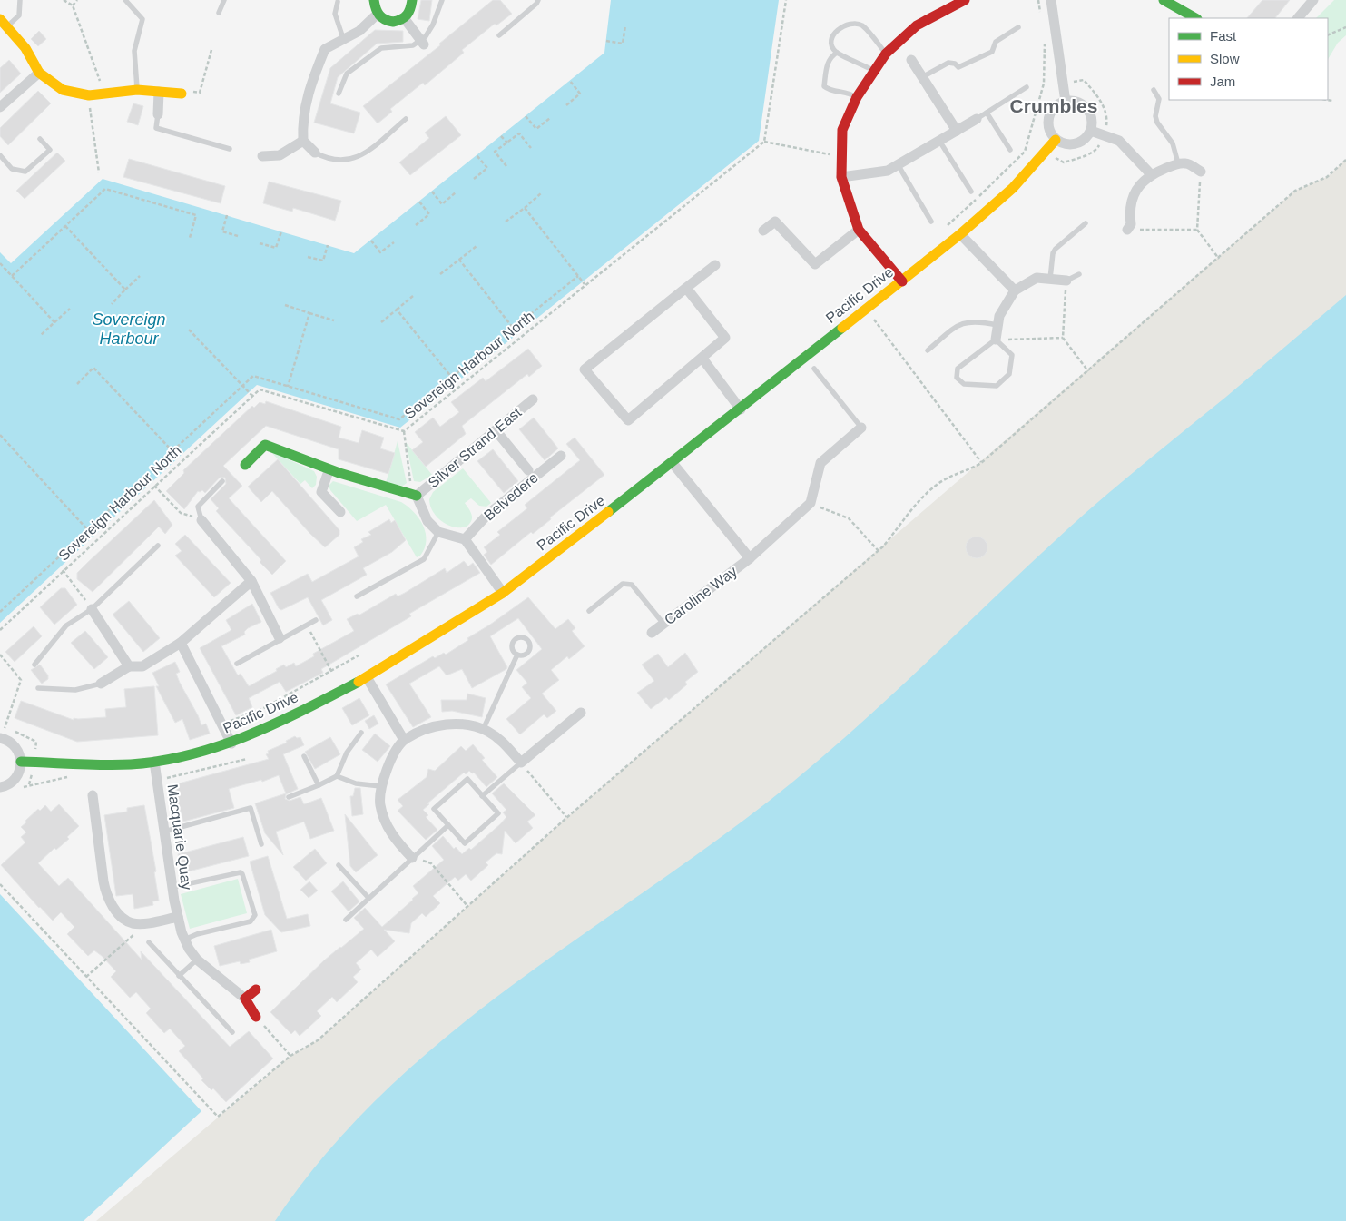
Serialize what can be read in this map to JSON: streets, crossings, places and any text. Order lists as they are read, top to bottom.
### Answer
{
  "streets": {
    "street": [
      "Pacific Drive",
      "Silver Strand East",
      "Belvedere",
      "Caroline Way",
      "Macquarie Quay"
    ],
    "path": ["Sovereign Harbour North"]
  },
  "crossings": [
    ["Pacific Drive", "Caroline Way"],
    ["Pacific Drive", "Macquarie Quay"]
  ],
  "districts": ["Crumbles"],
  "water": ["Sovereign Harbour"],
  "legend": ["Fast", "Slow", "Jam"]
}
